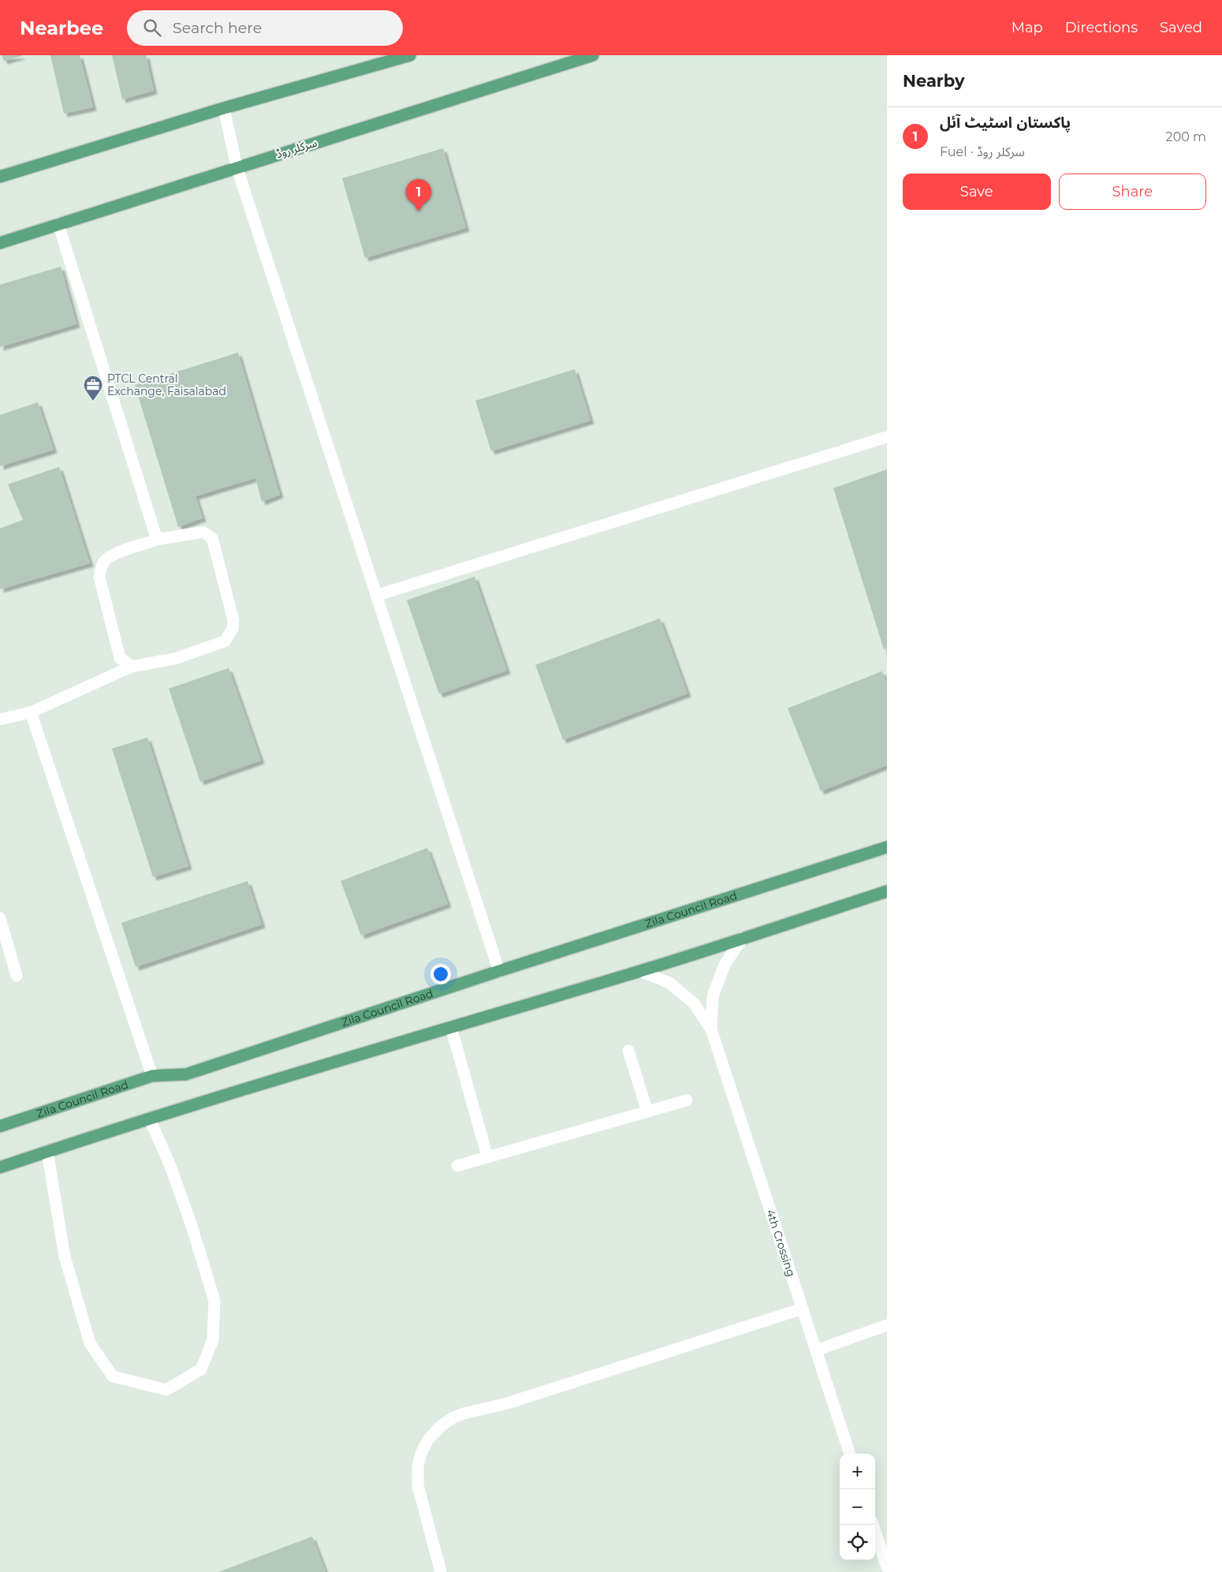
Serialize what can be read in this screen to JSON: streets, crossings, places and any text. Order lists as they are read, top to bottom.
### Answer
{
  "streets": {
    "main road": ["سرکلر روڈ", "Zila Council Road"],
    "street": ["4th Crossing"]
  },
  "places": {
    "office": ["PTCL Central Exchange, Faisalabad"]
  },
  "page": {
    "header": "Nearbee",
    "search": "Search here",
    "nav": ["Map", "Directions", "Saved"],
    "heading": "Nearby",
    "list": [
      {
        "mark": "1",
        "name": "پاکستان اسٹیٹ آئل",
        "note": "Fuel · سرکلر روڈ",
        "value": "200 m"
      }
    ],
    "buttons": ["Save", "Share"],
    "pins": "1",
    "map_buttons": ["+", "−"]
  }
}
